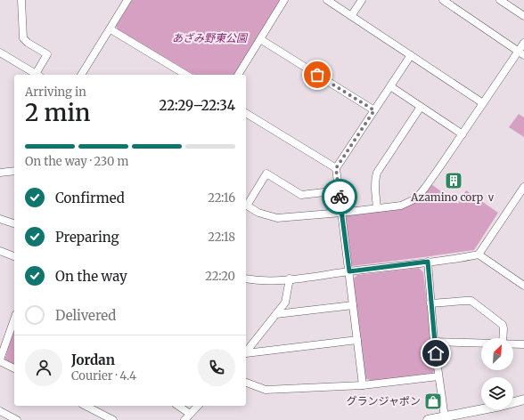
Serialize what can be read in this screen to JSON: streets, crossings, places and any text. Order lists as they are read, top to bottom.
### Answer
{
  "parks": ["あざみ野東公園"],
  "places": {
    "building": ["Azamino corp ⅴ"],
    "shop": ["グランジャポン"]
  },
  "north": "top right",
  "page": {
    "heading": ["2 min", "Arriving in", "22:29–22:34"],
    "panel": ["Jordan", "Courier · 4.4"],
    "bar": "On the way · 230 m",
    "list": [
      ["Confirmed", "22:16"],
      ["Preparing", "22:18"],
      ["On the way", "22:20"],
      "Delivered"
    ]
  }
}
